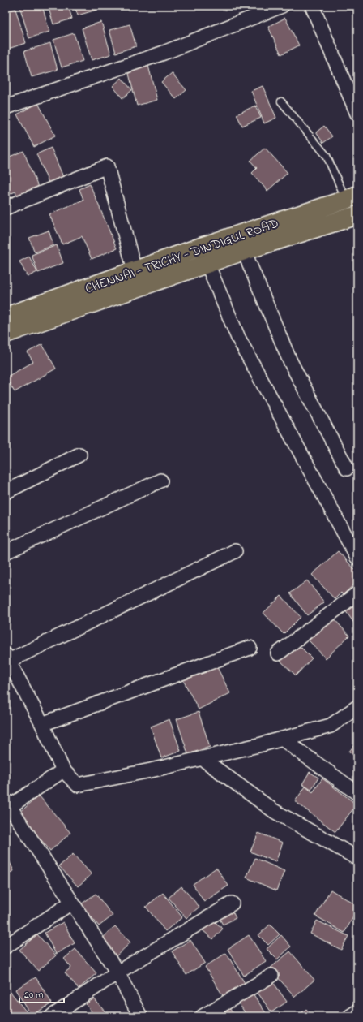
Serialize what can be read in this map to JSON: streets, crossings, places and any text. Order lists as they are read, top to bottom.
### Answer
{
  "streets": {
    "highway": ["CHENNAI - TRICHY - DINDIGUL ROAD"]
  },
  "scale_bar": "20 m"
}
